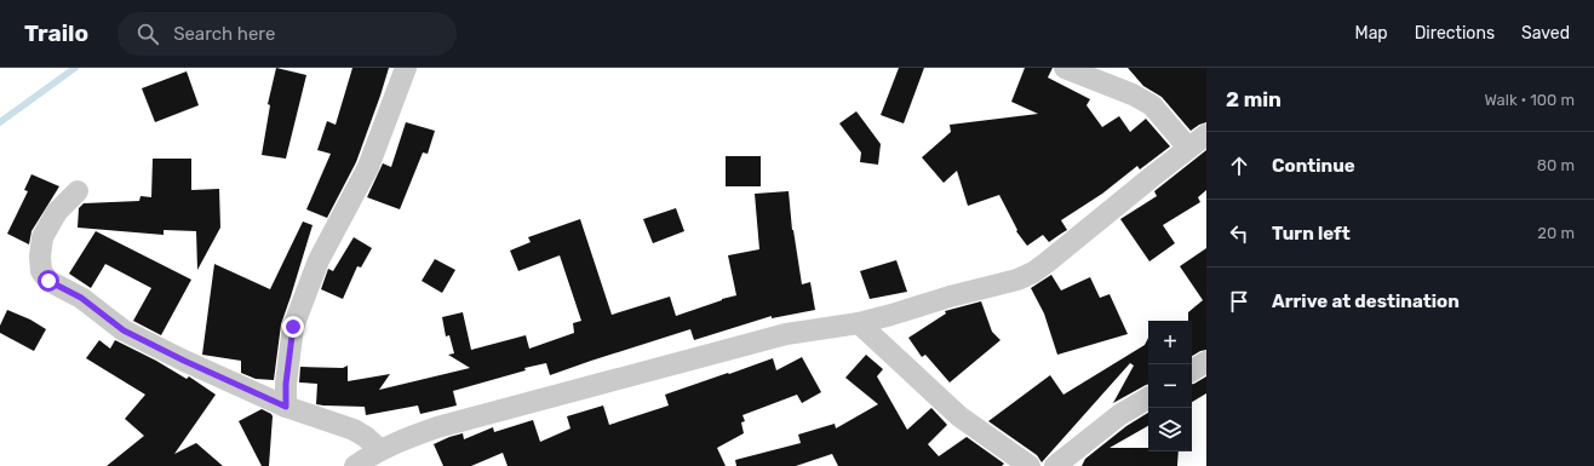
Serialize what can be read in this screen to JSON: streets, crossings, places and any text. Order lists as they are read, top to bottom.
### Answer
{
  "page": {
    "header": "Trailo",
    "search": "Search here",
    "nav": ["Map", "Directions", "Saved"],
    "heading": ["2 min", "Walk · 100 m"],
    "list": [
      ["Continue", "80 m"],
      ["Turn left", "20 m"],
      "Arrive at destination"
    ],
    "map_buttons": ["+", "−"]
  }
}
